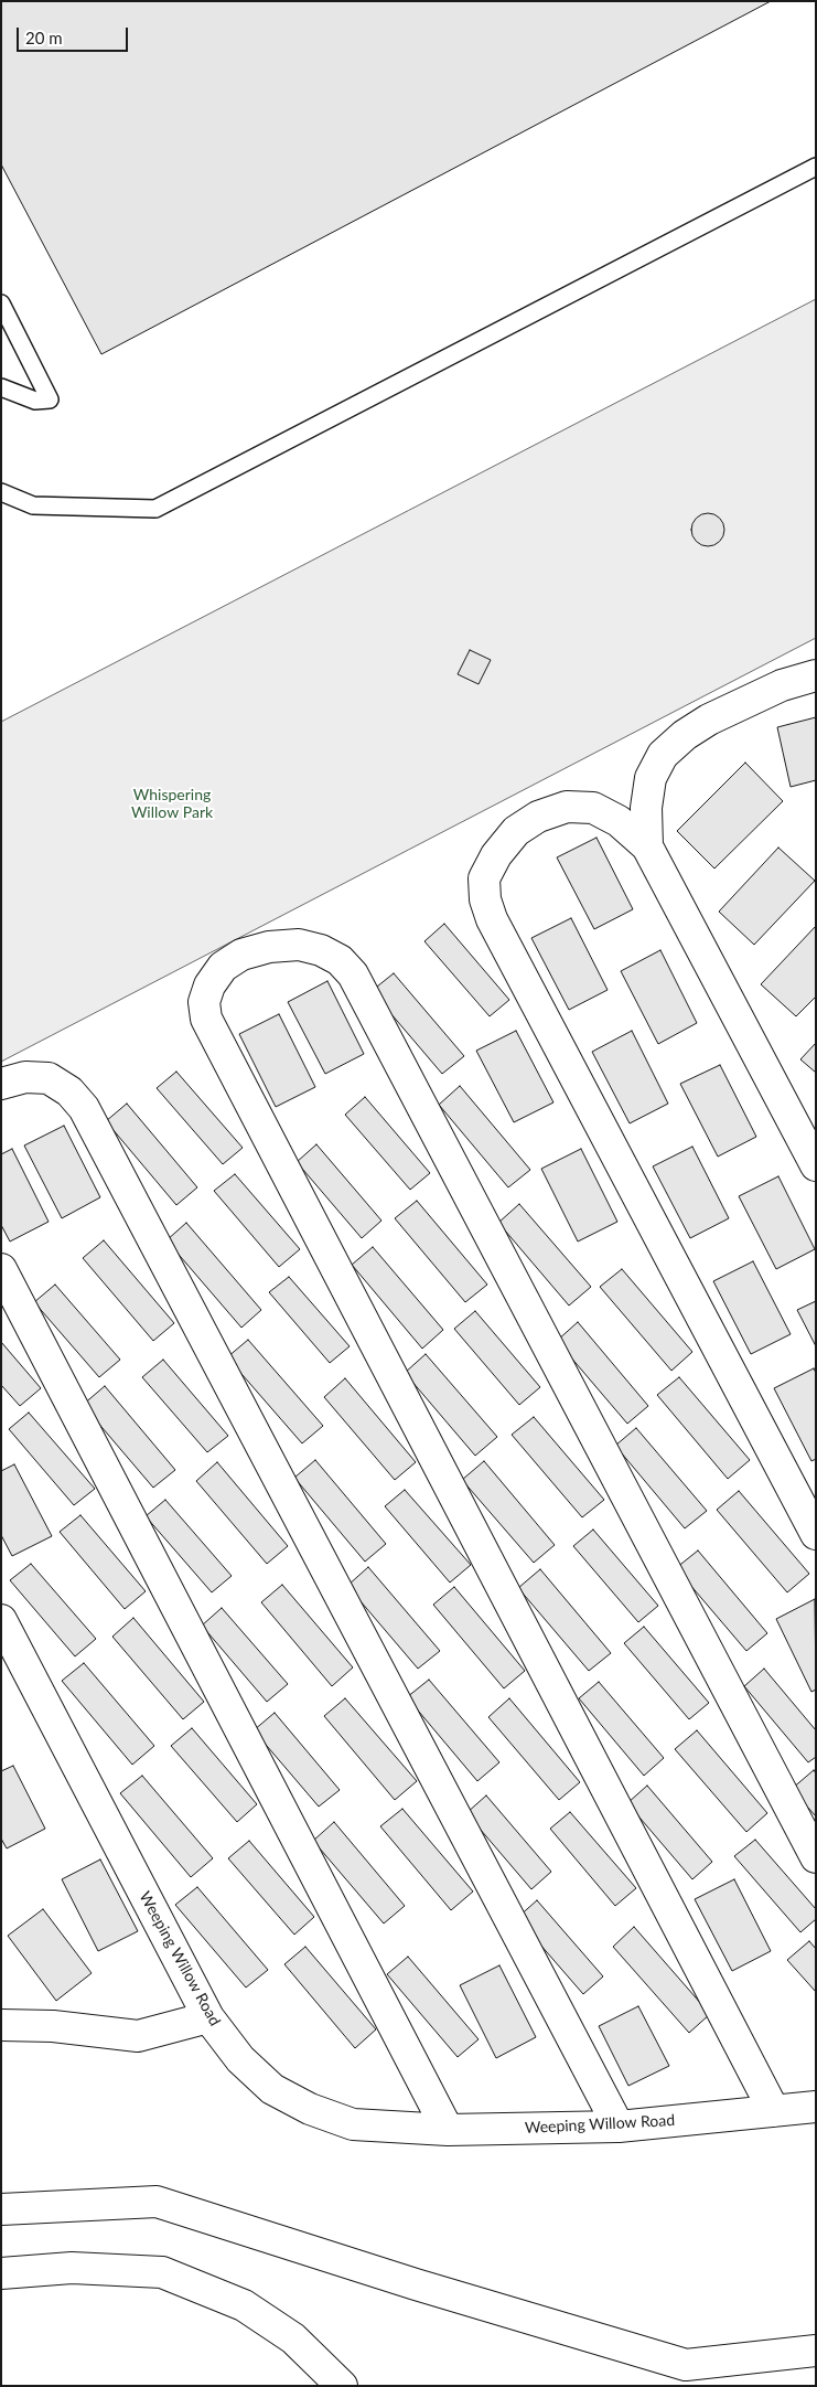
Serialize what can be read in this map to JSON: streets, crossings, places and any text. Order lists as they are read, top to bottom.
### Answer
{
  "streets": {
    "main road": ["Weeping Willow Road"]
  },
  "parks": ["Whispering Willow Park"],
  "scale_bar": "20 m"
}
